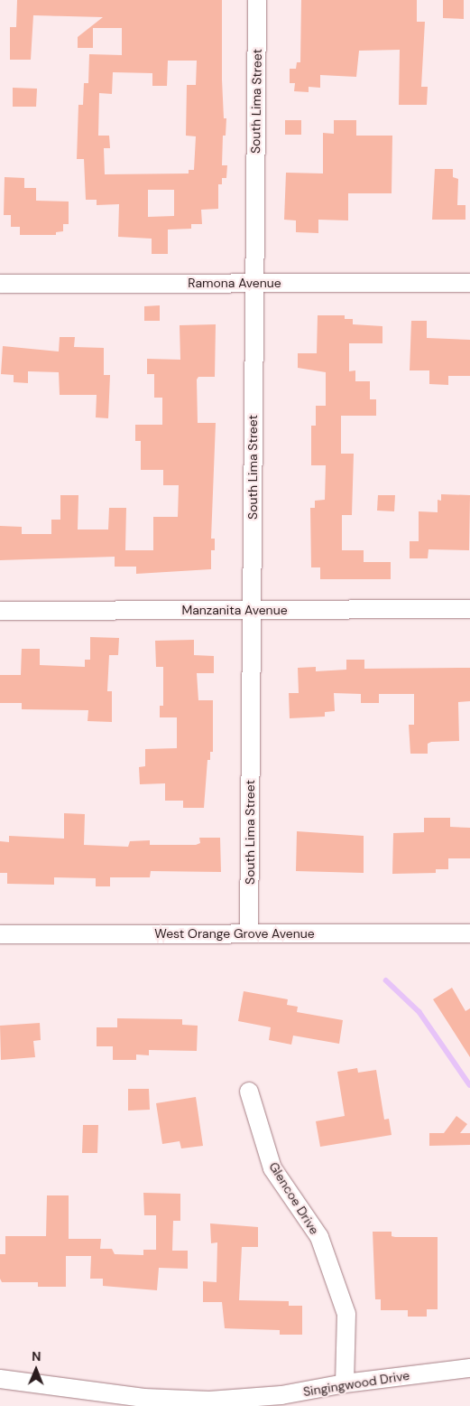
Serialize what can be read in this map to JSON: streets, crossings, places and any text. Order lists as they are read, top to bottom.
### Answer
{
  "streets": {
    "street": [
      "South Lima Street",
      "Ramona Avenue",
      "Manzanita Avenue",
      "West Orange Grove Avenue",
      "Glencoe Drive",
      "Singingwood Drive"
    ]
  },
  "crossings": [
    ["South Lima Street", "Ramona Avenue"],
    ["South Lima Street", "Manzanita Avenue"],
    ["South Lima Street", "West Orange Grove Avenue"],
    ["Glencoe Drive", "Singingwood Drive"]
  ],
  "north": "top"
}
